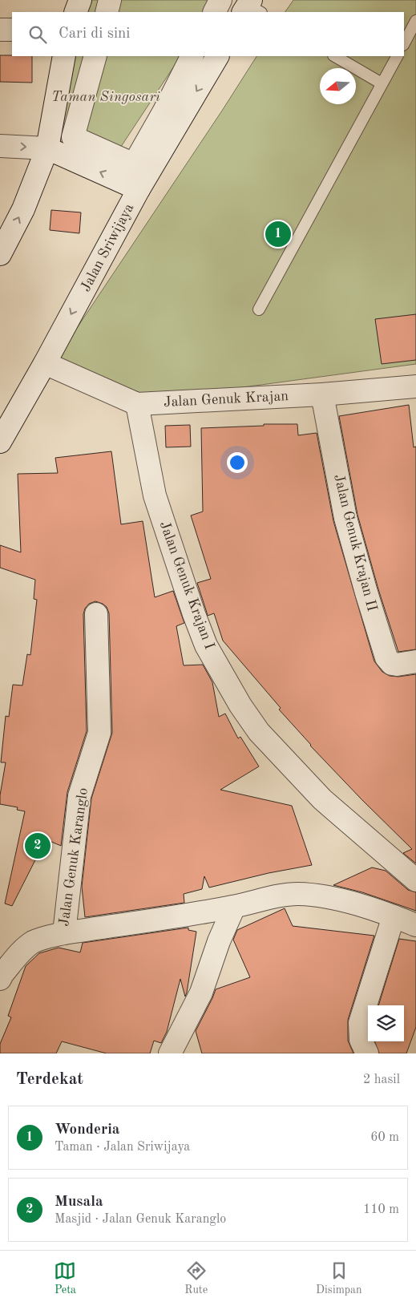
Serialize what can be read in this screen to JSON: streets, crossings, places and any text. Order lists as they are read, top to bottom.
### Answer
{
  "streets": {
    "street": [
      "Jalan Sriwijaya",
      "Jalan Genuk Krajan",
      "Jalan Genuk Krajan II",
      "Jalan Genuk Krajan I",
      "Jalan Genuk Karanglo"
    ]
  },
  "crossings": [
    ["Jalan Sriwijaya", "Jalan Genuk Krajan"],
    ["Jalan Genuk Krajan", "Jalan Genuk Krajan II"],
    ["Jalan Genuk Krajan", "Jalan Genuk Krajan I"]
  ],
  "parks": ["Taman Singosari"],
  "north": "left",
  "page": {
    "search": "Cari di sini",
    "pins": ["1", "2"],
    "heading": ["Terdekat", "2 hasil"],
    "list": [
      {
        "mark": "1",
        "name": "Wonderia",
        "note": "Taman · Jalan Sriwijaya",
        "value": "60 m"
      },
      {
        "mark": "2",
        "name": "Musala",
        "note": "Masjid · Jalan Genuk Karanglo",
        "value": "110 m"
      }
    ],
    "nav": ["Peta", "Rute", "Disimpan"]
  }
}
